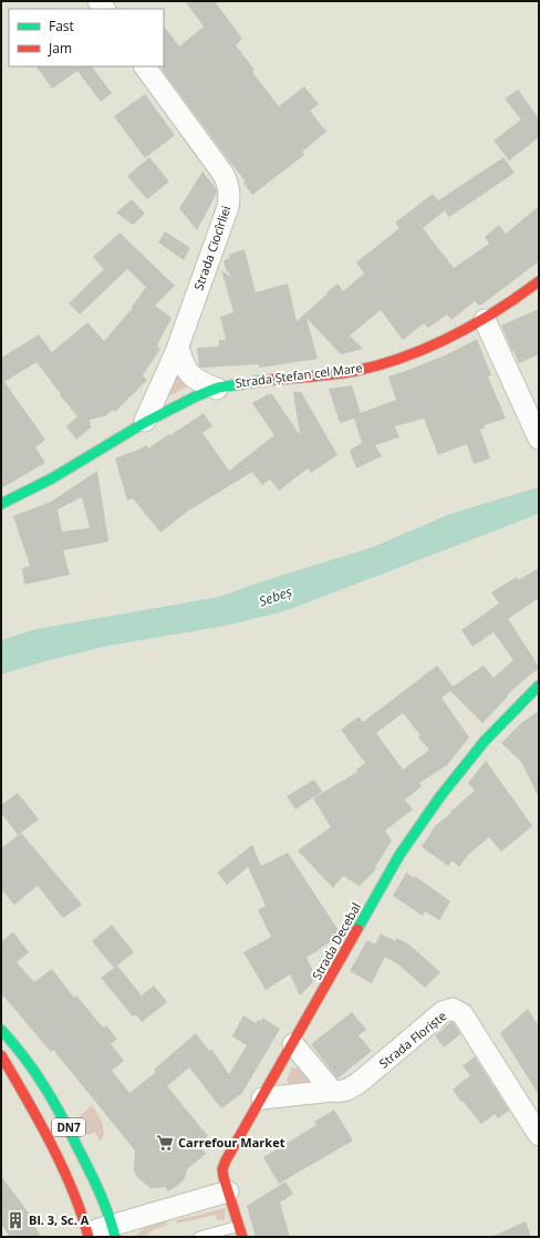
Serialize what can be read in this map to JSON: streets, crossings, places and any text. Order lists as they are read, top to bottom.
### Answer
{
  "streets": {
    "street": [
      "Strada Ciocîrliei",
      "Strada Ștefan cel Mare",
      "Strada Decebal",
      "Strada Floriște",
      "DN7"
    ]
  },
  "crossings": [
    ["Strada Ciocîrliei", "Strada Ștefan cel Mare"],
    ["Strada Decebal", "Strada Floriște"]
  ],
  "water": ["Sebeș"],
  "places": {
    "supermarket": ["Carrefour Market"],
    "building": ["Bl. 3, Sc. A"]
  },
  "legend": ["Fast", "Jam"]
}
